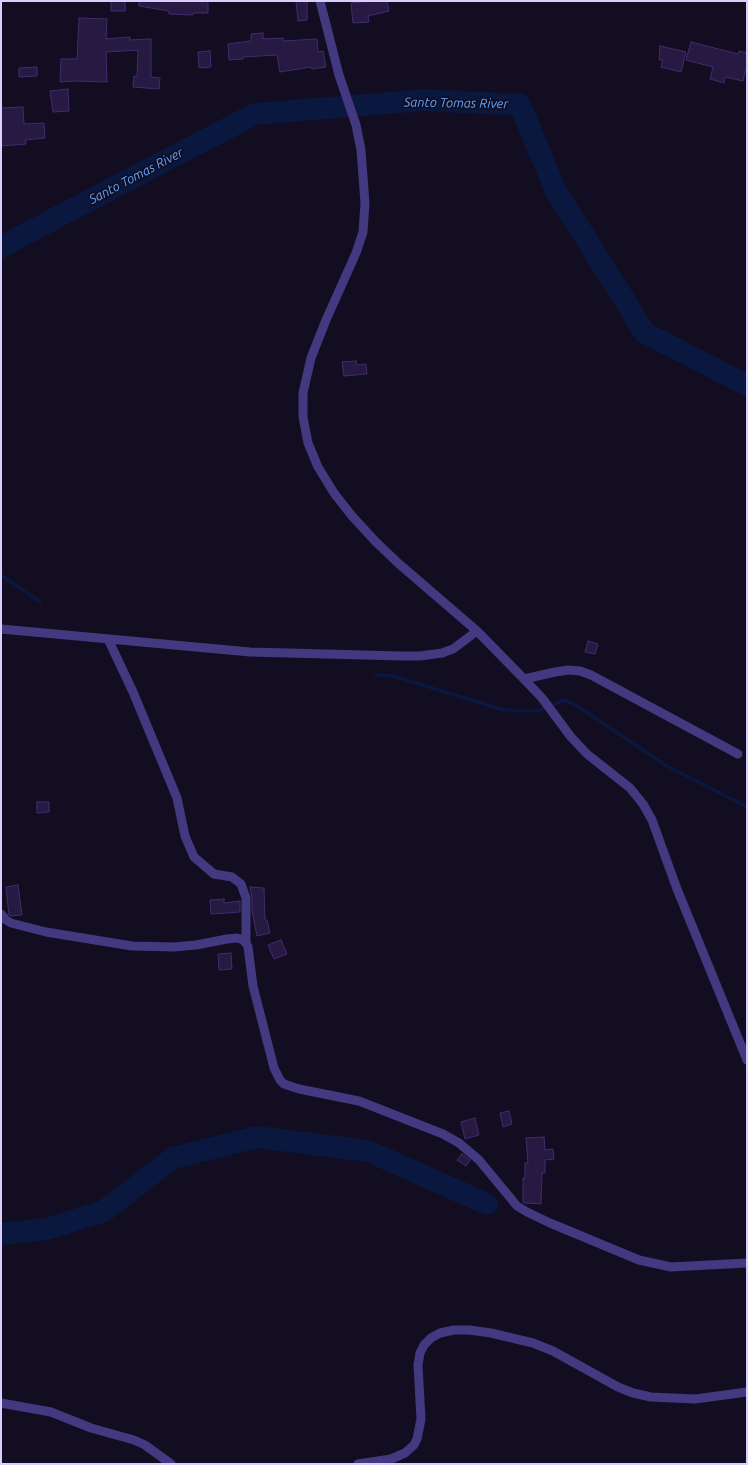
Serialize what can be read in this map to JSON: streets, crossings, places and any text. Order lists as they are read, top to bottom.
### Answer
{
  "water": ["Santo Tomas River"]
}
